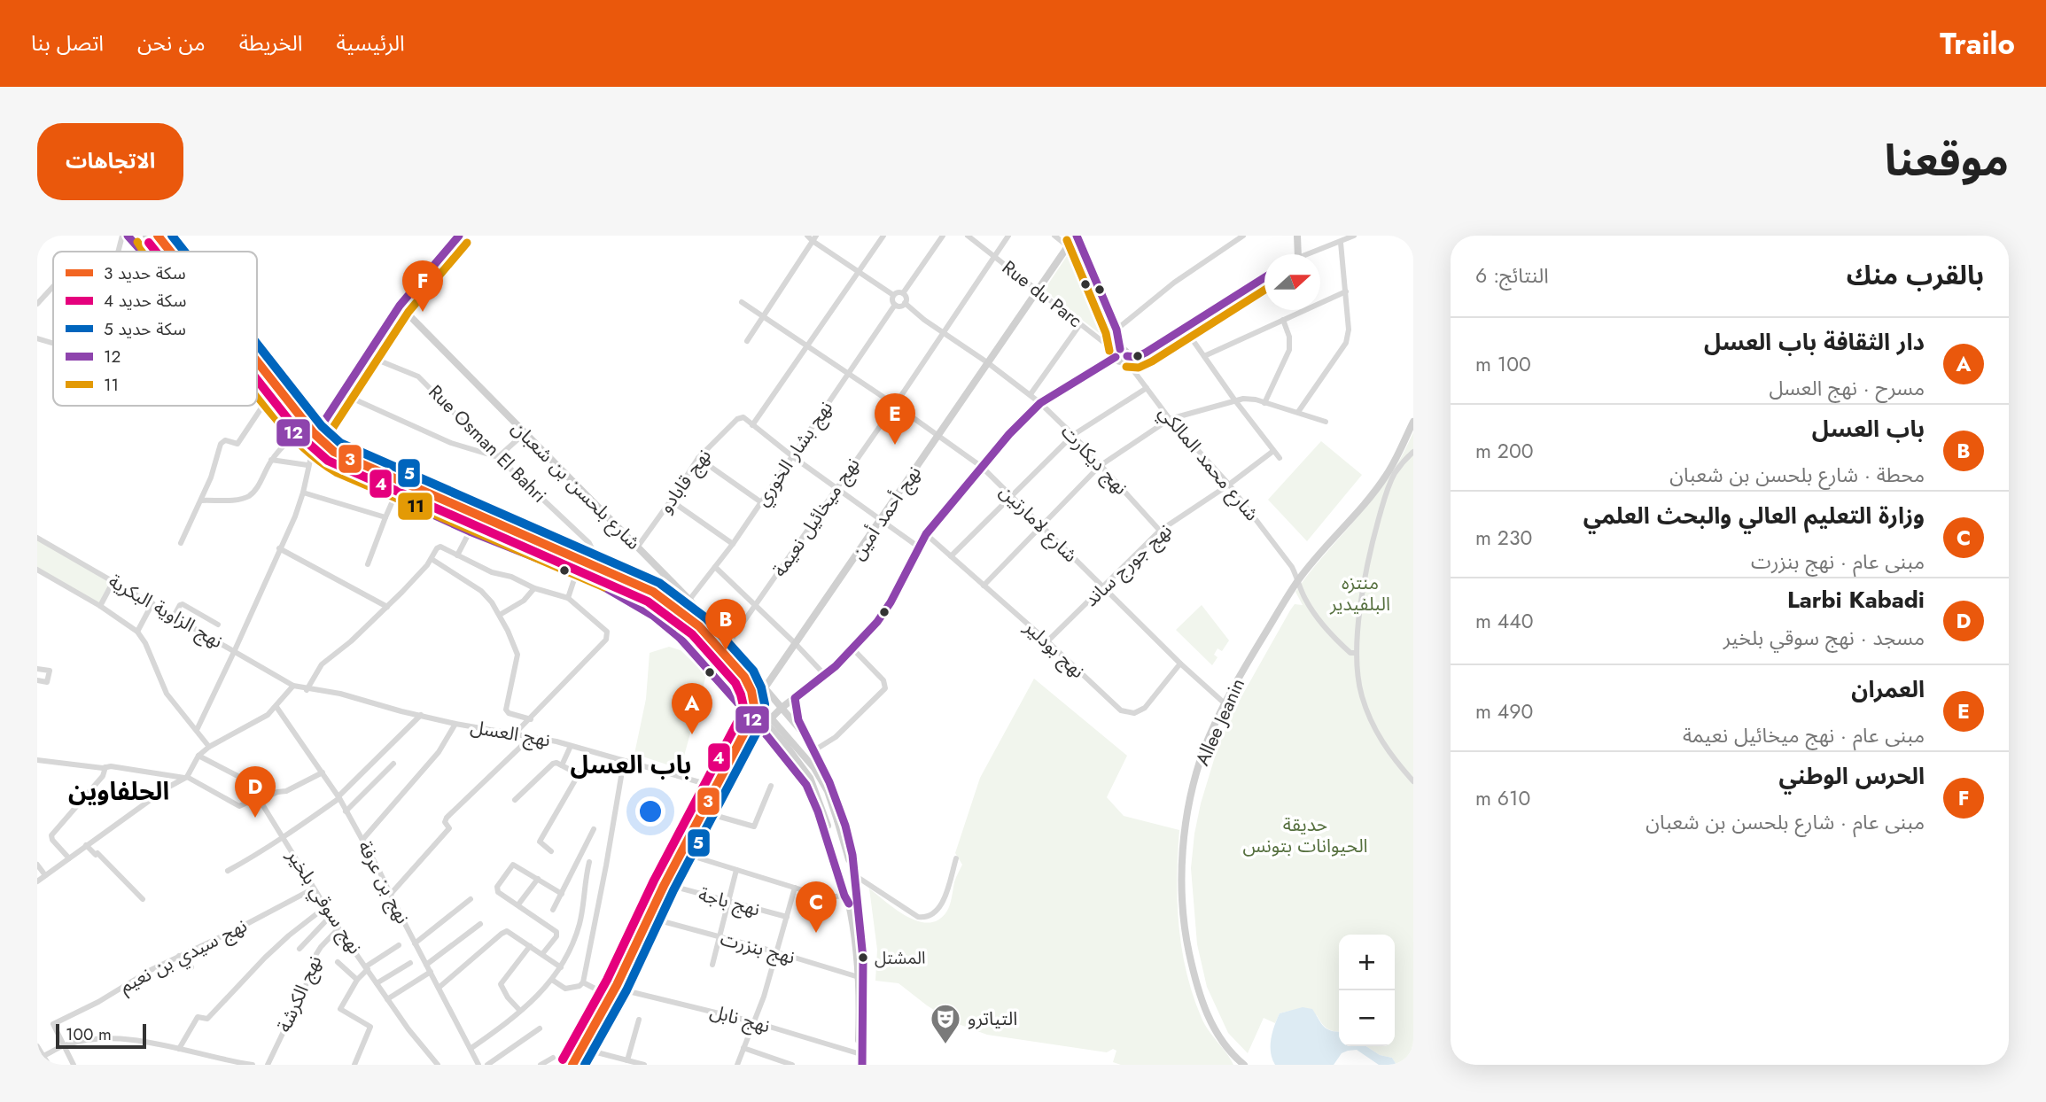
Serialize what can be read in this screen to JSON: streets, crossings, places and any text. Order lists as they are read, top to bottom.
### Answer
{
  "streets": {
    "street": [
      "Rue du Parc",
      "Rue Osman El Bahri",
      "نهج بشار الخوري",
      "نهج ديكارت",
      "شارع محمد المالكي",
      "نهج قابادو",
      "شارع بلحسن بن شعبان",
      "نهج أحمد أمين",
      "نهج ميخائيل نعيمة",
      "شارع لامارتين",
      "نهج جورج ساند",
      "نهج الزاوية البكرية",
      "نهج بودلير",
      "Allee Jeanin",
      "نهج العسل",
      "نهج بن عرفة",
      "نهج سوقي بلخير",
      "نهج باجة",
      "نهج بنزرت",
      "نهج سيدي بن نعيم",
      "نهج الكرشة",
      "نهج نابل"
    ]
  },
  "crossings": [
    ["Rue du Parc", "نهج أحمد أمين"],
    ["Rue du Parc", "نهج ميخائيل نعيمة"],
    ["نهج بشار الخوري", "نهج ديكارت"],
    ["نهج بشار الخوري", "شارع بلحسن بن شعبان"],
    ["نهج بشار الخوري", "شارع لامارتين"],
    ["نهج ديكارت", "نهج أحمد أمين"],
    ["نهج ديكارت", "نهج ميخائيل نعيمة"],
    ["نهج ديكارت", "نهج جورج ساند"],
    ["شارع محمد المالكي", "نهج جورج ساند"],
    ["شارع محمد المالكي", "Allee Jeanin"],
    ["نهج قابادو", "شارع بلحسن بن شعبان"],
    ["شارع بلحسن بن شعبان", "نهج أحمد أمين"],
    ["شارع بلحسن بن شعبان", "نهج ميخائيل نعيمة"],
    ["نهج أحمد أمين", "شارع لامارتين"],
    ["نهج أحمد أمين", "نهج العسل"],
    ["نهج أحمد أمين", "نهج باجة"],
    ["نهج أحمد أمين", "نهج بنزرت"],
    ["نهج أحمد أمين", "نهج نابل"],
    ["نهج ميخائيل نعيمة", "شارع لامارتين"],
    ["شارع لامارتين", "نهج جورج ساند"],
    ["شارع لامارتين", "نهج بودلير"],
    ["شارع لامارتين", "Allee Jeanin"],
    ["نهج جورج ساند", "نهج بودلير"],
    ["نهج الزاوية البكرية", "نهج العسل"],
    ["نهج سوقي بلخير", "نهج سيدي بن نعيم"],
    ["نهج سوقي بلخير", "نهج الكرشة"]
  ],
  "districts": ["باب العسل", "الحلفاوين"],
  "parks": ["منتزه البلفيدير", "حديقة الحيوانات بتونس"],
  "places": {
    "other": ["المشتل"],
    "theatre": ["التياترو"]
  },
  "lines": [
    "rail line 3",
    "rail line 5",
    "transit line 12",
    "transit line 11",
    "rail line 4"
  ],
  "legend": [
    "سكة حديد 3",
    "سكة حديد 4",
    "سكة حديد 5",
    "12",
    "11"
  ],
  "scale_bar": "100 m",
  "north": "right",
  "page": {
    "header": "Trailo",
    "nav": [
      "الرئيسية",
      "الخريطة",
      "من نحن",
      "اتصل بنا"
    ],
    "title": "موقعنا",
    "buttons": "الاتجاهات",
    "heading": ["بالقرب منك", "النتائج: 6"],
    "pins": [
      "F",
      "E",
      "B",
      "A",
      "D",
      "C"
    ],
    "list": [
      {
        "mark": "A",
        "name": "دار الثقافة باب العسل",
        "note": "مسرح · نهج العسل",
        "value": "100 m"
      },
      {
        "mark": "B",
        "name": "باب العسل",
        "note": "محطة · شارع بلحسن بن شعبان",
        "value": "200 m"
      },
      {
        "mark": "C",
        "name": "وزارة التعليم العالي والبحث العلمي",
        "note": "مبنى عام · نهج بنزرت",
        "value": "230 m"
      },
      {
        "mark": "D",
        "name": "Larbi Kabadi",
        "note": "مسجد · نهج سوقي بلخير",
        "value": "440 m"
      },
      {
        "mark": "E",
        "name": "العمران",
        "note": "مبنى عام · نهج ميخائيل نعيمة",
        "value": "490 m"
      },
      {
        "mark": "F",
        "name": "الحرس الوطني",
        "note": "مبنى عام · شارع بلحسن بن شعبان",
        "value": "610 m"
      }
    ],
    "map_buttons": ["+", "−"],
    "scale": "100 m"
  }
}
